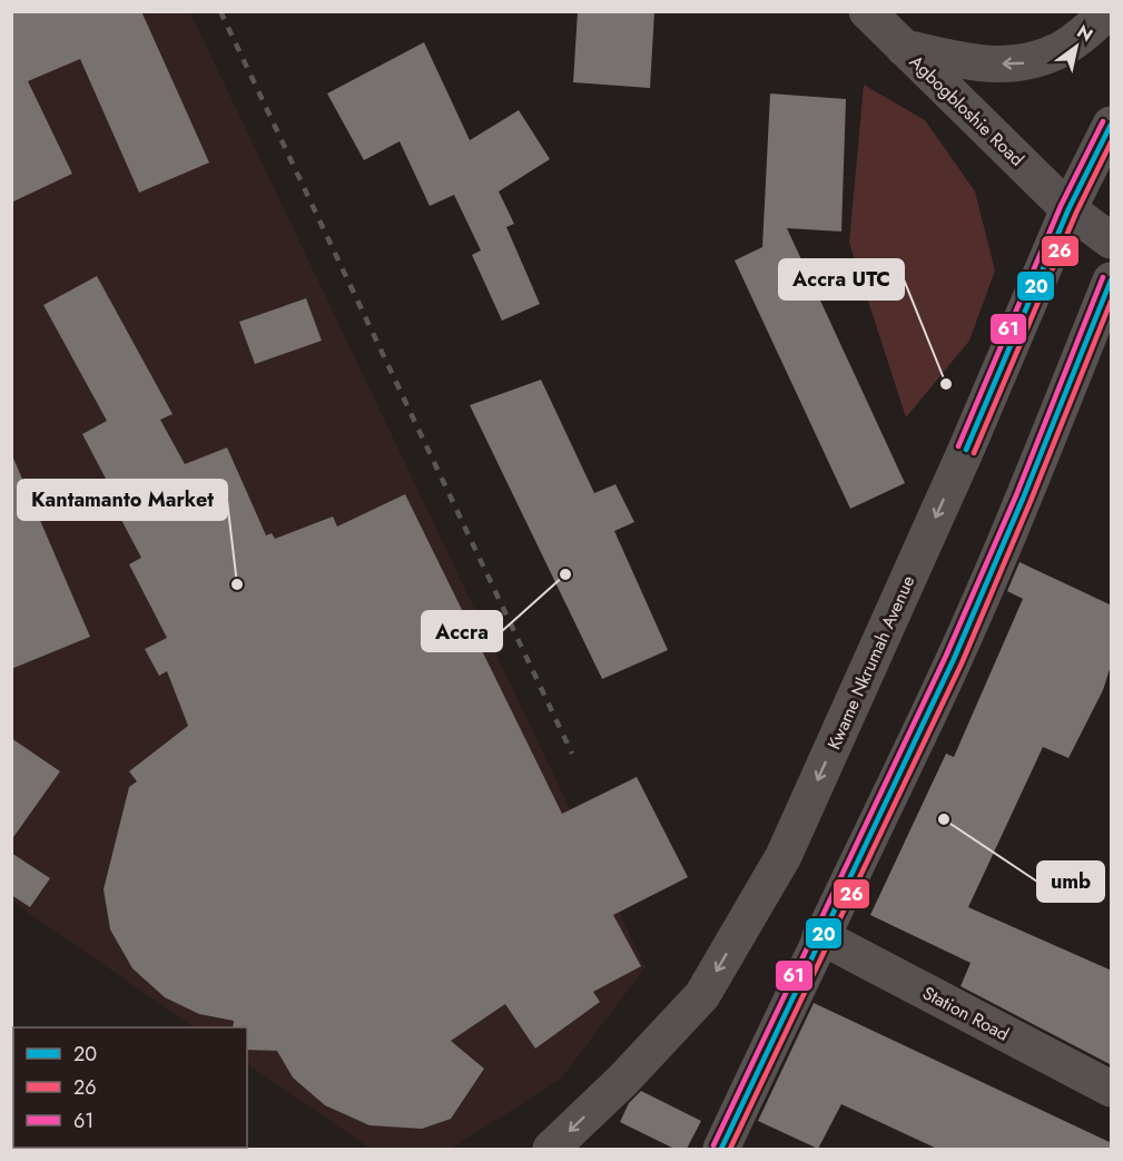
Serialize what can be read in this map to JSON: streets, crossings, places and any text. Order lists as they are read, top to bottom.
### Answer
{
  "streets": {
    "main road": ["Agbogbloshie Road", "Kwame Nkrumah Avenue", "Station Road"]
  },
  "crossings": [
    ["Agbogbloshie Road", "Kwame Nkrumah Avenue"]
  ],
  "places": [
    "Accra UTC",
    "Accra",
    "Kantamanto Market",
    "umb"
  ],
  "lines": ["transit line 61", "transit line 20", "transit line 26"],
  "legend": ["20", "26", "61"],
  "north": "top right"
}
